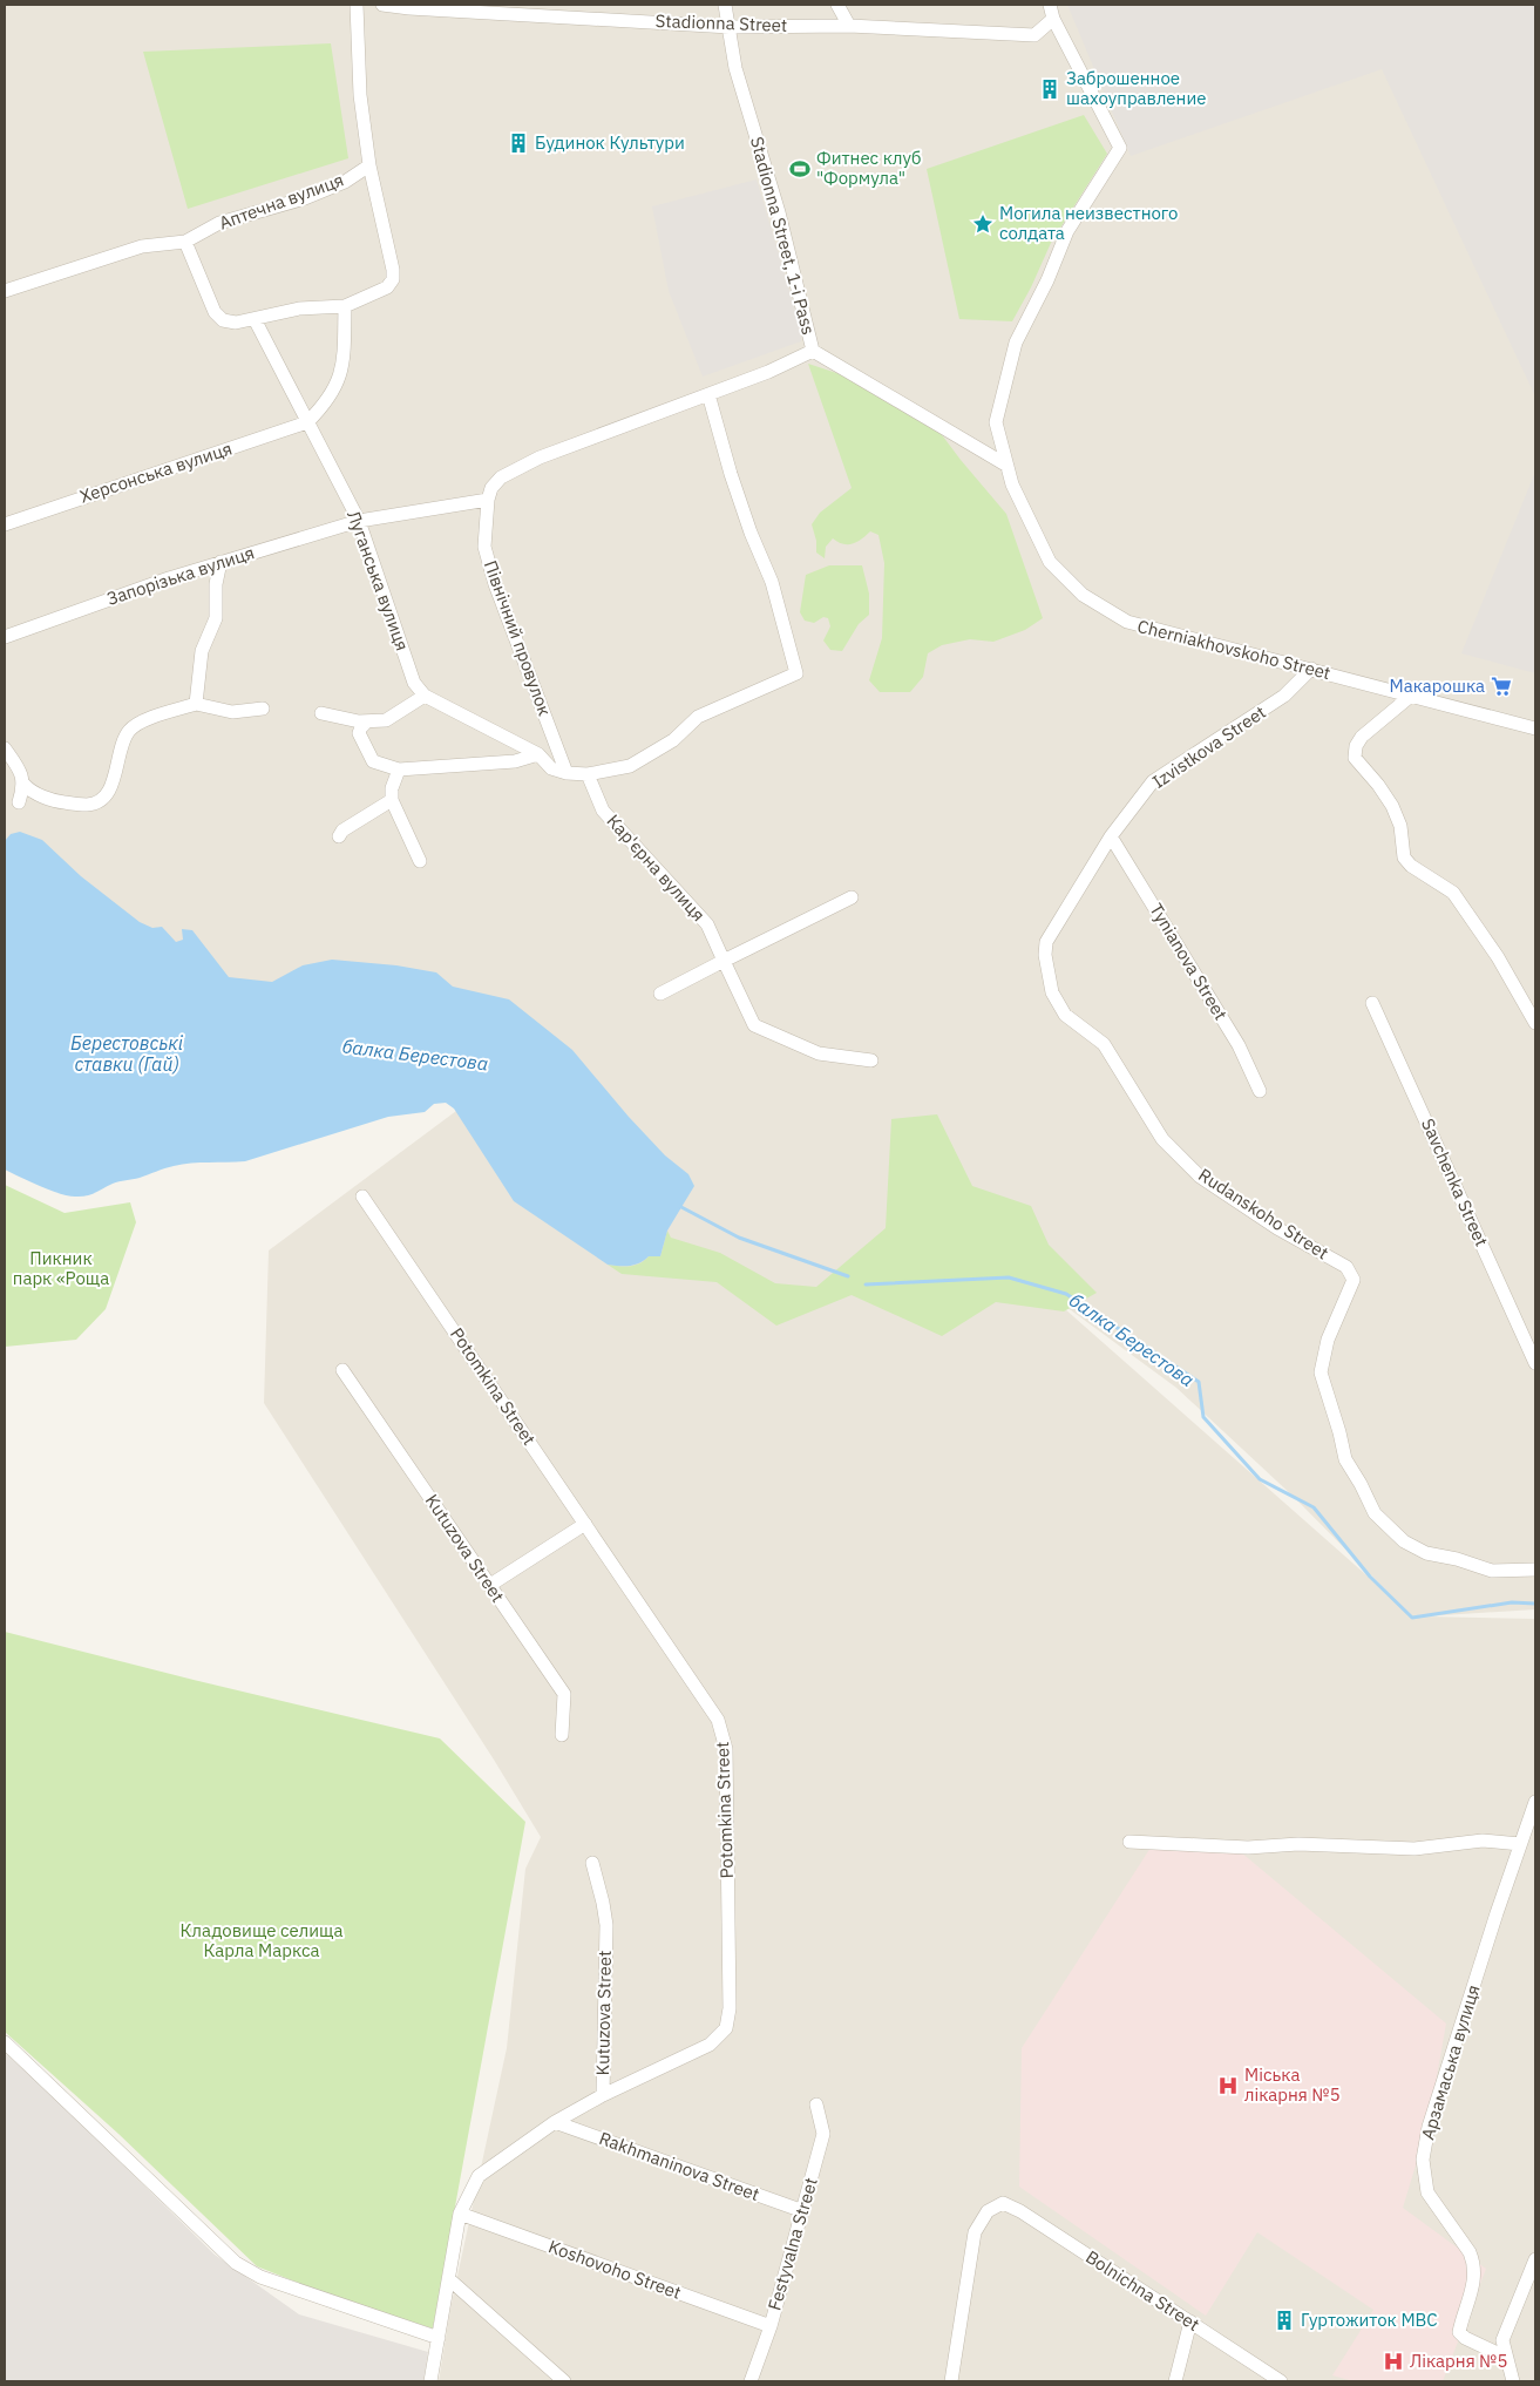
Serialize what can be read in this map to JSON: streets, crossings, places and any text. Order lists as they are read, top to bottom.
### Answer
{
  "streets": {
    "street": [
      "Stadionna Street",
      "Аптечна вулиця",
      "Stadionna Street, 1-i Pass",
      "Херсонська вулиця",
      "Запорізька вулиця",
      "Луганська вулиця",
      "Північний провулок",
      "Cherniakhovskoho Street",
      "Izvistkova Street",
      "Кар'єрна вулиця",
      "Tynianova Street",
      "Savchenka Street",
      "Rudanskoho Street",
      "Potomkina Street",
      "Kutuzova Street",
      "Арзамаська вулиця",
      "Rakhmaninova Street",
      "Festyvalna Street",
      "Koshovoho Street",
      "Bolnichna Street"
    ]
  },
  "crossings": [
    ["Stadionna Street", "Stadionna Street, 1-i Pass"],
    ["Stadionna Street", "Cherniakhovskoho Street"],
    ["Stadionna Street, 1-i Pass", "Cherniakhovskoho Street"],
    ["Херсонська вулиця", "Луганська вулиця"],
    ["Запорізька вулиця", "Луганська вулиця"],
    ["Запорізька вулиця", "Північний провулок"],
    ["Cherniakhovskoho Street", "Izvistkova Street"],
    ["Izvistkova Street", "Tynianova Street"],
    ["Izvistkova Street", "Rudanskoho Street"],
    ["Potomkina Street", "Kutuzova Street"],
    ["Potomkina Street", "Rakhmaninova Street"],
    ["Potomkina Street", "Koshovoho Street"],
    ["Rakhmaninova Street", "Festyvalna Street"],
    ["Festyvalna Street", "Koshovoho Street"]
  ],
  "water": ["Берестовські ставки (Гай)", "балка Берестова"],
  "parks": ["Пикник парк «Роща", "Кладовище селища Карла Маркса"],
  "places": {
    "building": ["Заброшенное шахоуправление", "Будинок Культури", "Гуртожиток МВС"],
    "sports": ["Фитнес клуб \"Формула\""],
    "place": ["Могила неизвестного солдата"],
    "supermarket": ["Макарошка"],
    "hospital": ["Міська лікарня №5", "Лікарня №5"]
  }
}
